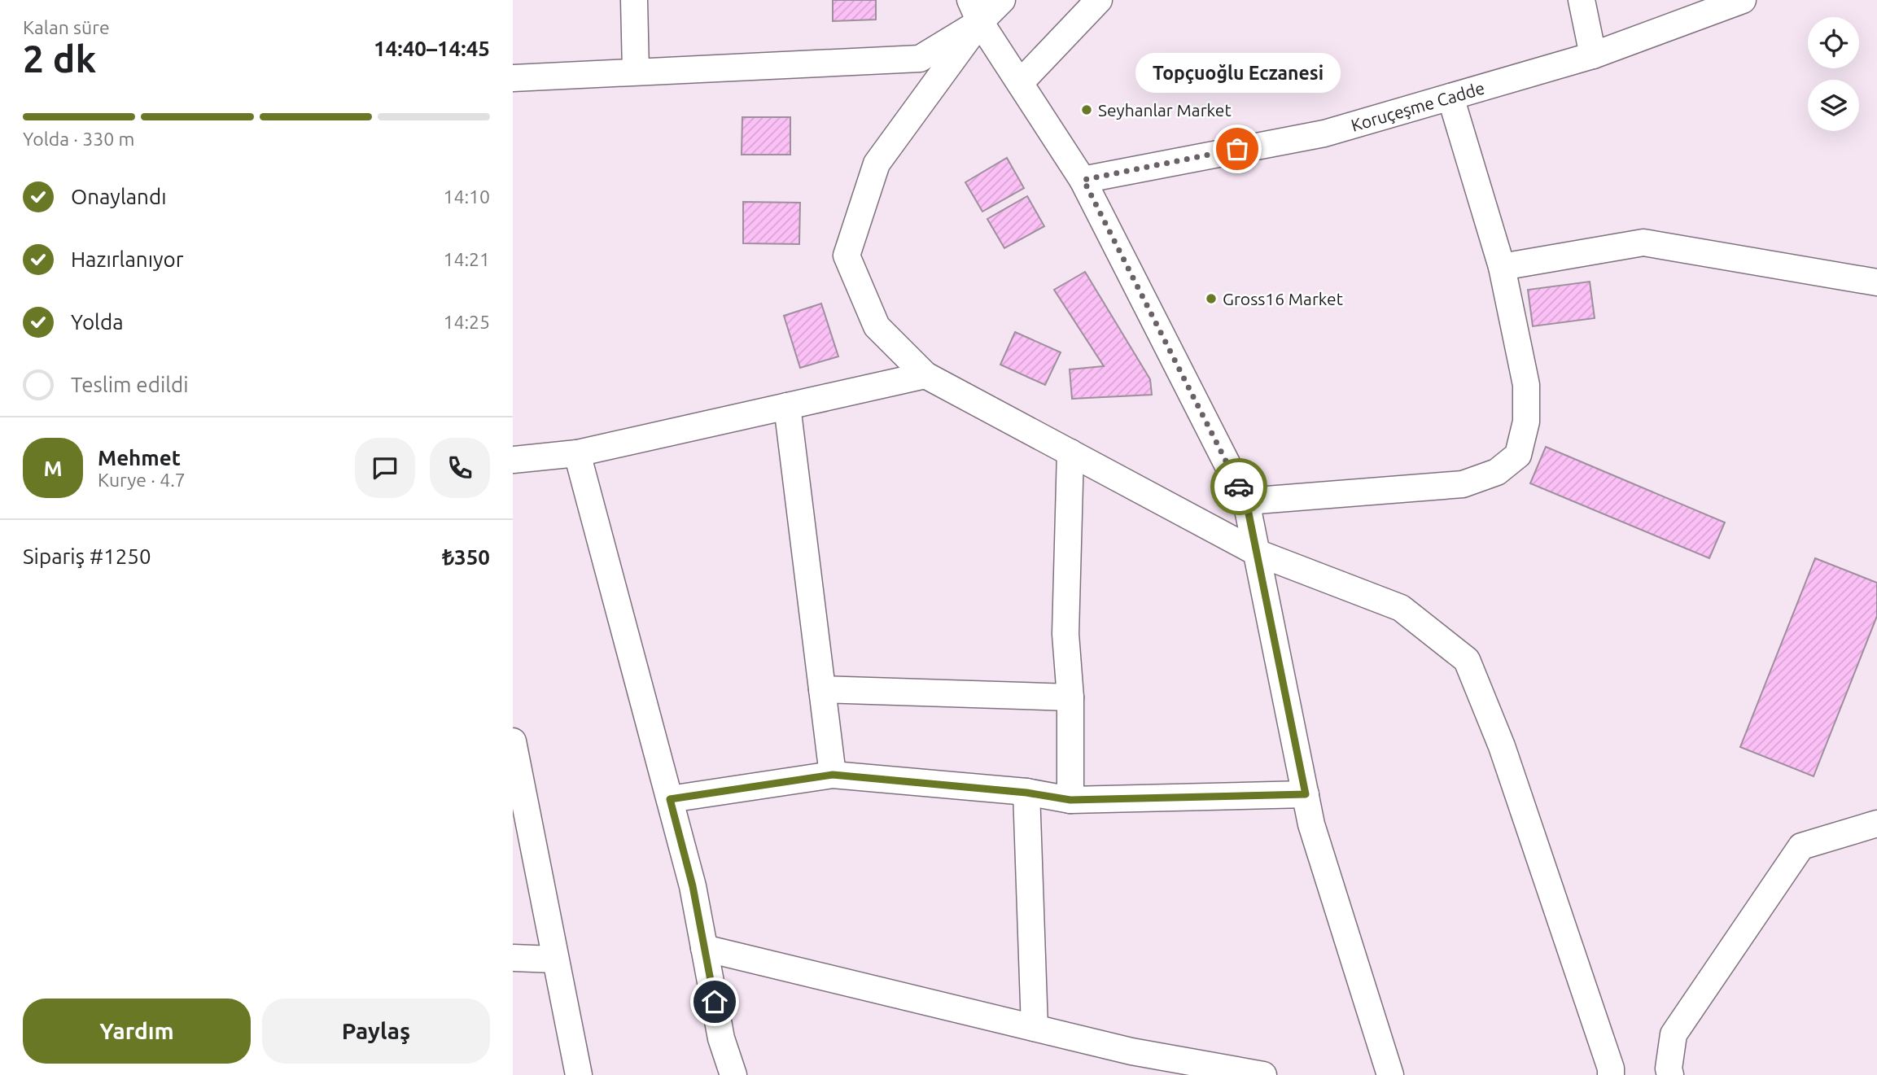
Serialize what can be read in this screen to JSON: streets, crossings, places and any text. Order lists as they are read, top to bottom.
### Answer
{
  "streets": {
    "street": ["Koruçeşme Cadde"]
  },
  "places": ["Seyhanlar Market", "Topçuoğlu Eczanesi", "Gross16 Market"],
  "page": {
    "heading": ["2 dk", "Kalan süre", "14:40–14:45"],
    "panel": [
      "Mehmet",
      "Kurye · 4.7",
      "Sipariş #1250",
      "₺350"
    ],
    "bubble": "Topçuoğlu Eczanesi",
    "bar": "Yolda · 330 m",
    "list": [
      ["Onaylandı", "14:10"],
      ["Hazırlanıyor", "14:21"],
      ["Yolda", "14:25"],
      "Teslim edildi"
    ],
    "round": "M",
    "buttons": ["Yardım", "Paylaş"]
  }
}
